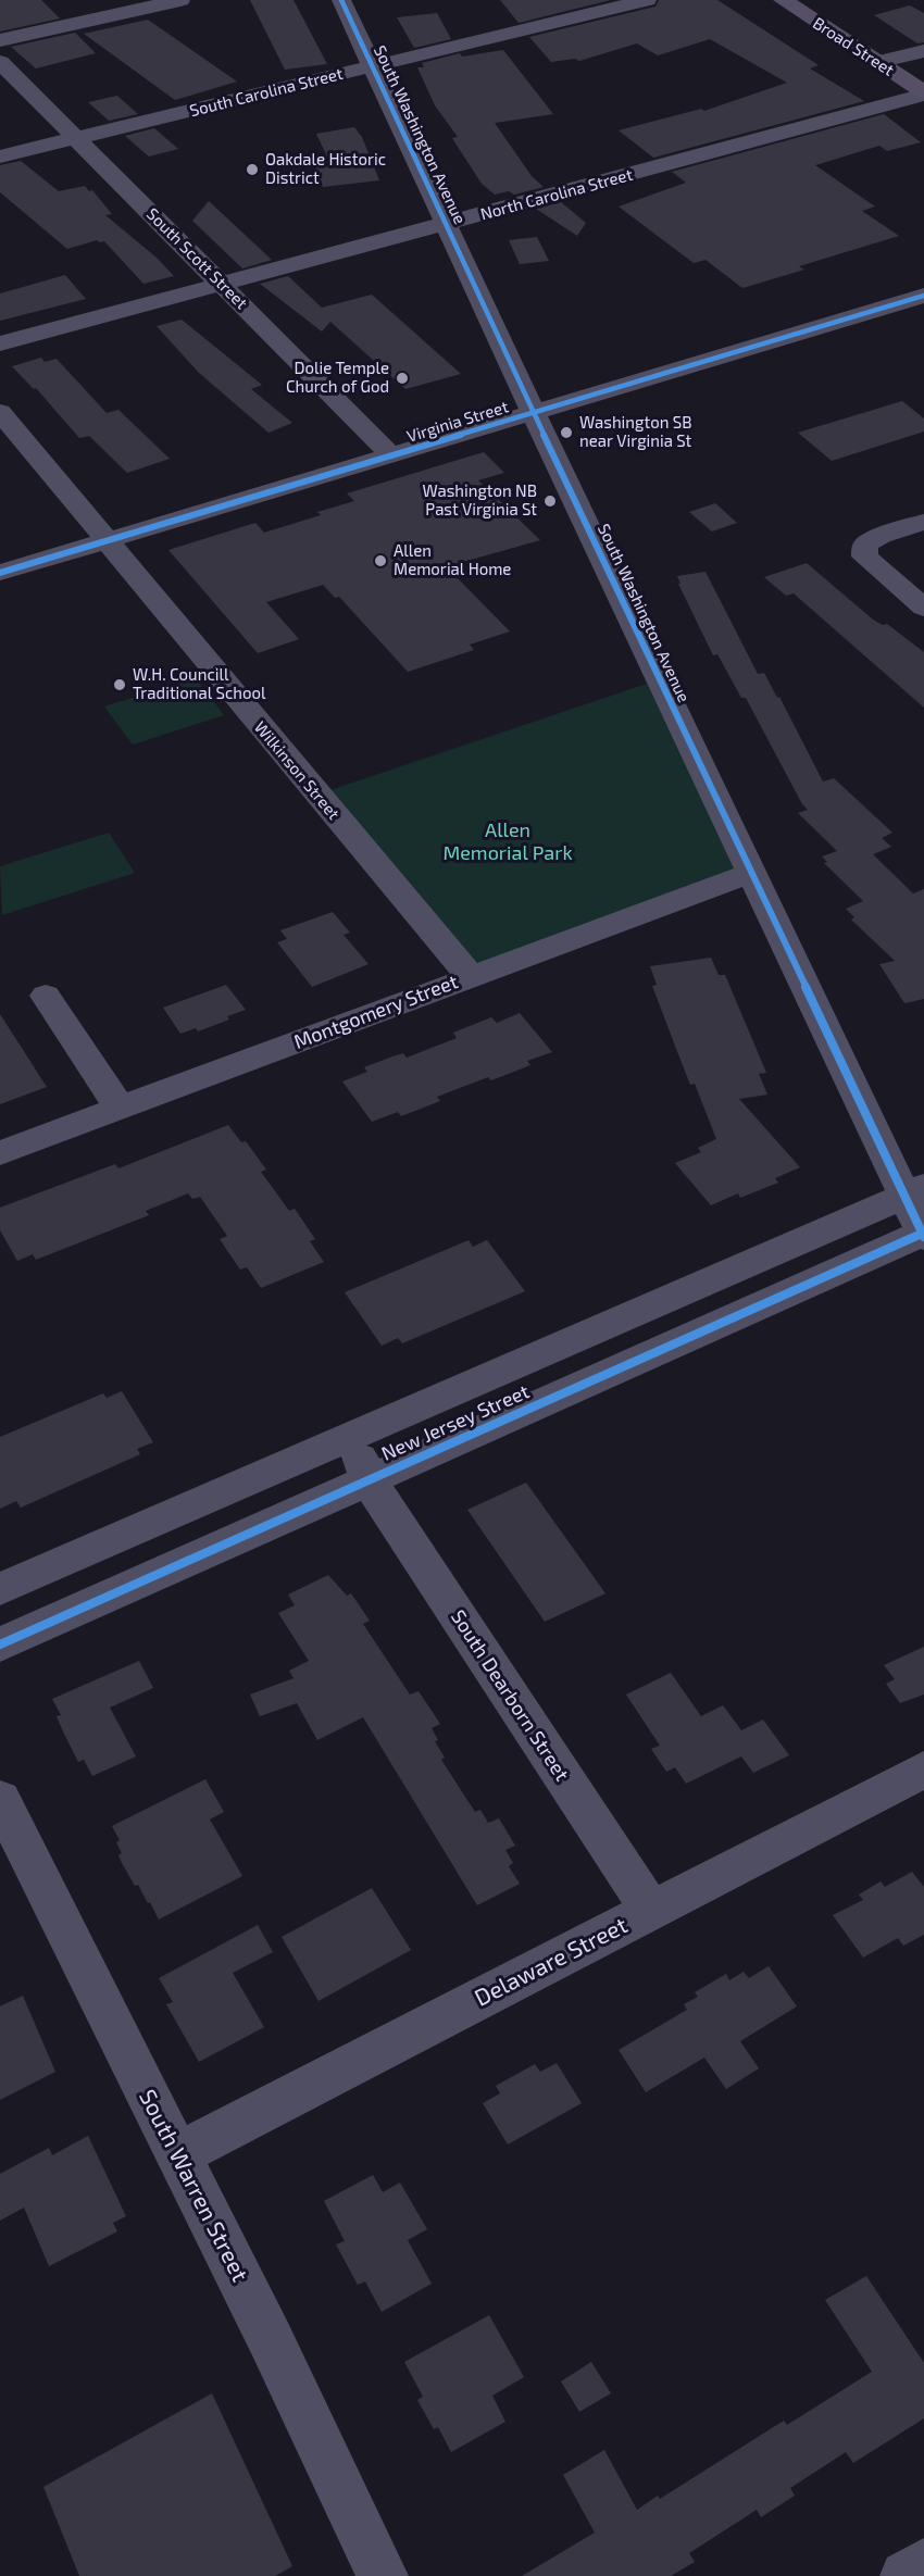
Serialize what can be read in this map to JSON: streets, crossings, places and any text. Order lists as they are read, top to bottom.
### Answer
{
  "streets": {
    "main road": ["Broad Street"],
    "street": [
      "South Carolina Street",
      "South Washington Avenue",
      "North Carolina Street",
      "South Scott Street",
      "Virginia Street",
      "Wilkinson Street",
      "Montgomery Street",
      "New Jersey Street",
      "South Dearborn Street",
      "Delaware Street",
      "South Warren Street"
    ]
  },
  "crossings": [
    ["Broad Street", "North Carolina Street"],
    ["South Carolina Street", "South Washington Avenue"],
    ["South Carolina Street", "South Scott Street"],
    ["South Washington Avenue", "North Carolina Street"],
    ["South Washington Avenue", "Virginia Street"],
    ["South Washington Avenue", "Montgomery Street"],
    ["South Washington Avenue", "New Jersey Street"],
    ["North Carolina Street", "South Scott Street"],
    ["South Scott Street", "Virginia Street"],
    ["Virginia Street", "Wilkinson Street"],
    ["Wilkinson Street", "Montgomery Street"],
    ["New Jersey Street", "South Dearborn Street"],
    ["South Dearborn Street", "Delaware Street"],
    ["Delaware Street", "South Warren Street"]
  ],
  "parks": ["Allen Memorial Park"],
  "places": [
    "Oakdale Historic District",
    "Dolie Temple Church of God",
    "Washington SB near Virginia St",
    "Washington NB Past Virginia St",
    "Allen Memorial Home",
    "W.H. Councill Traditional School"
  ]
}
